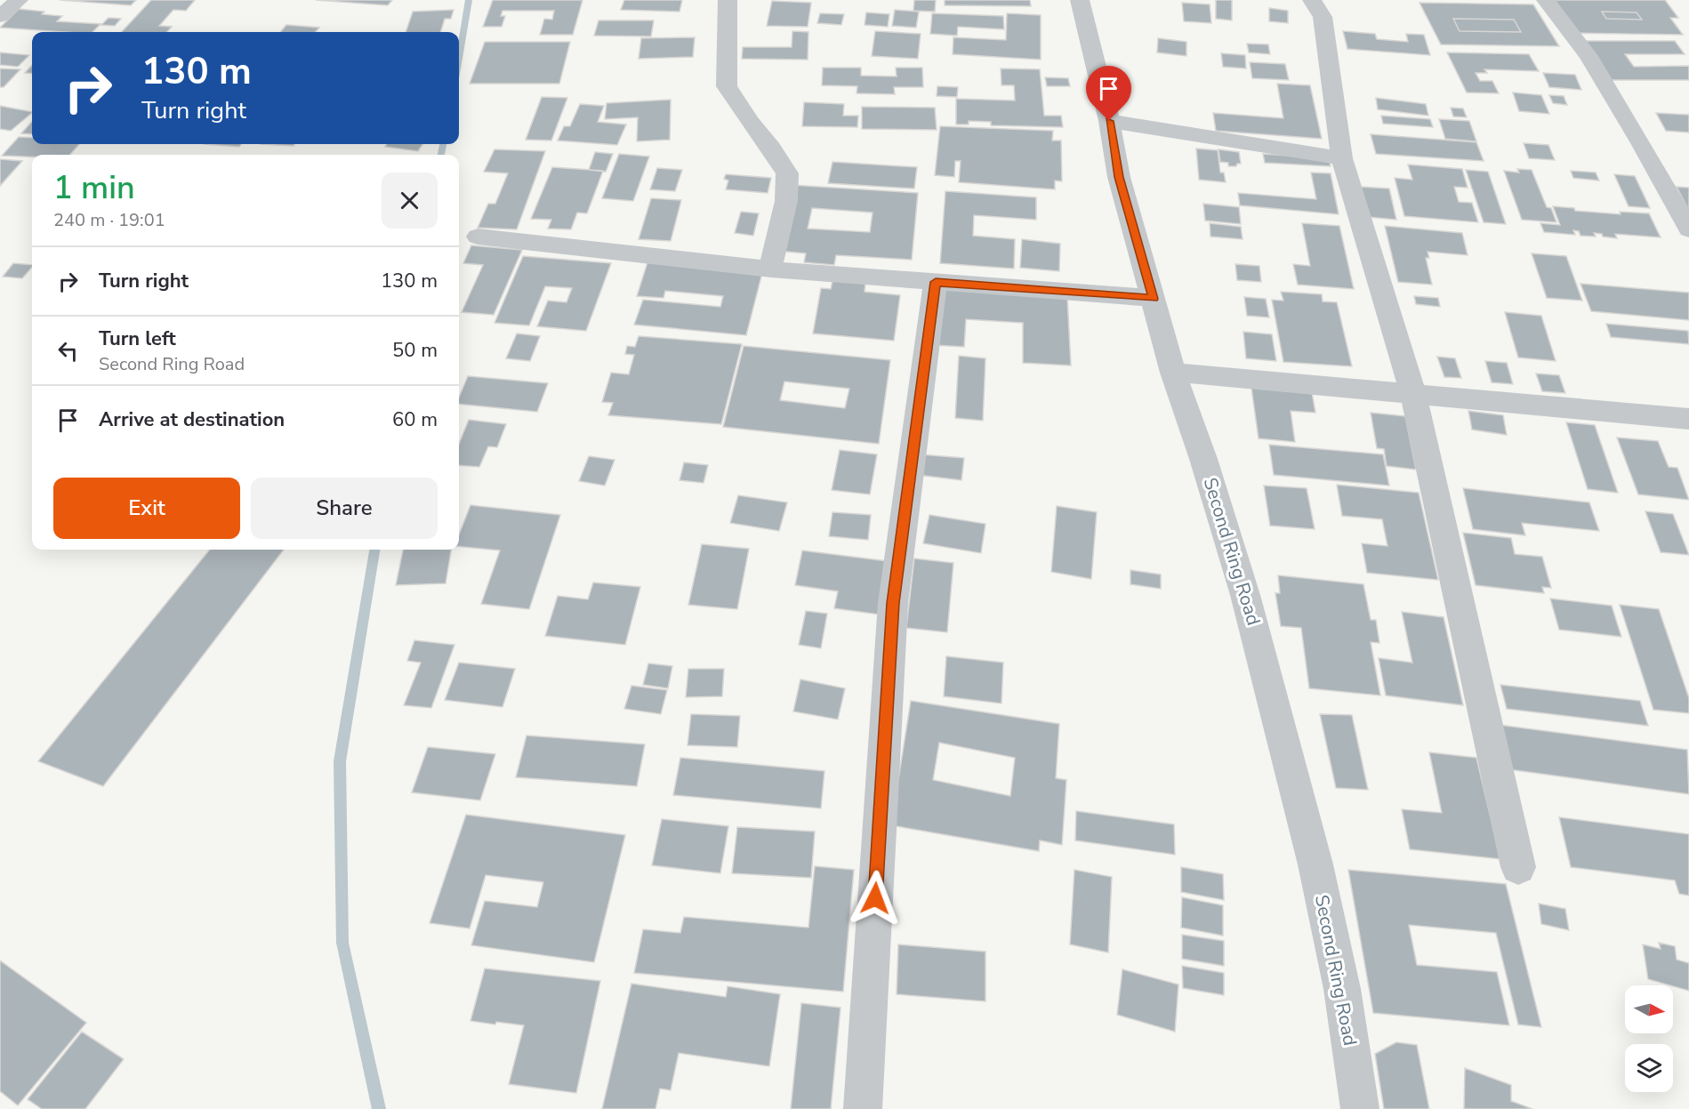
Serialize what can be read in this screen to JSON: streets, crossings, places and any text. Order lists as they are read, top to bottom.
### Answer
{
  "streets": {
    "street": ["Second Ring Road"]
  },
  "north": "right",
  "page": {
    "turn": ["130 m", "Turn right"],
    "heading": ["1 min", "240 m · 19:01"],
    "list": [
      {
        "name": "Turn right",
        "value": "130 m"
      },
      {
        "name": "Turn left",
        "note": "Second Ring Road",
        "value": "50 m"
      },
      {
        "name": "Arrive at destination",
        "value": "60 m"
      }
    ],
    "buttons": ["Exit", "Share"]
  }
}
